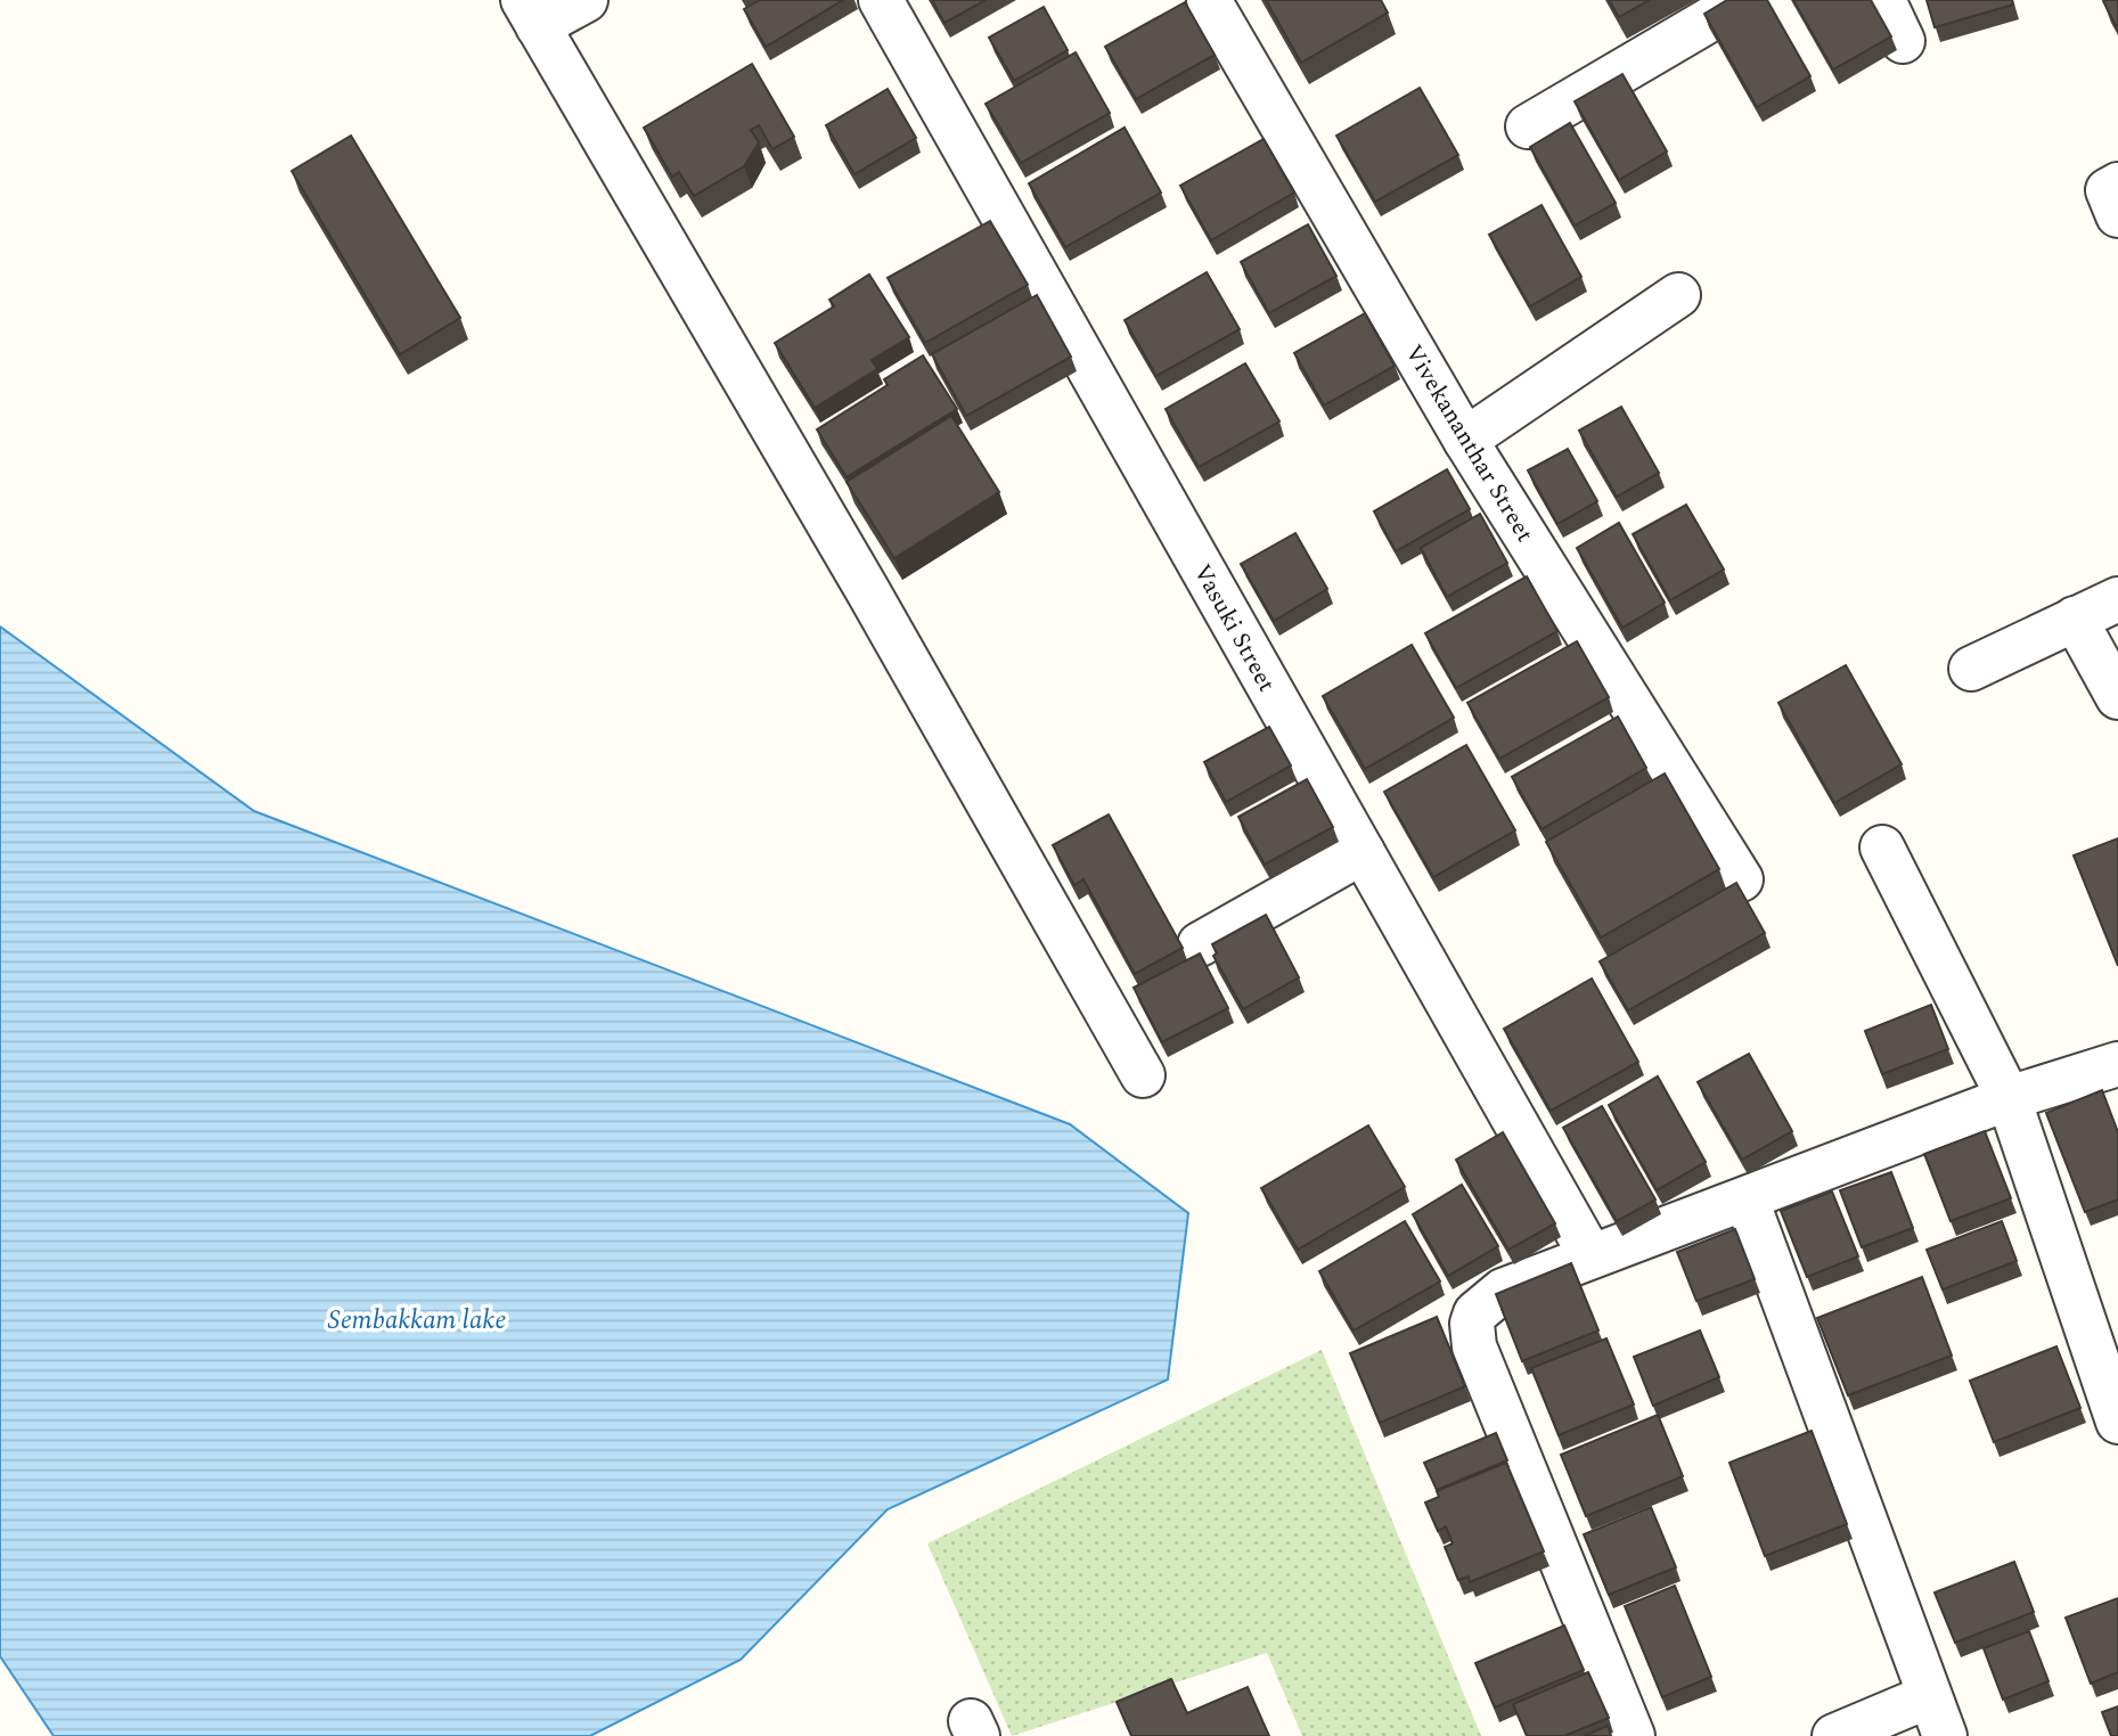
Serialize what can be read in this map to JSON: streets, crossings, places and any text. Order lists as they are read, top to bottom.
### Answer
{
  "streets": {
    "street": ["Vivekananthar Street", "Vasuki Street"]
  },
  "water": ["Sembakkam lake"]
}
